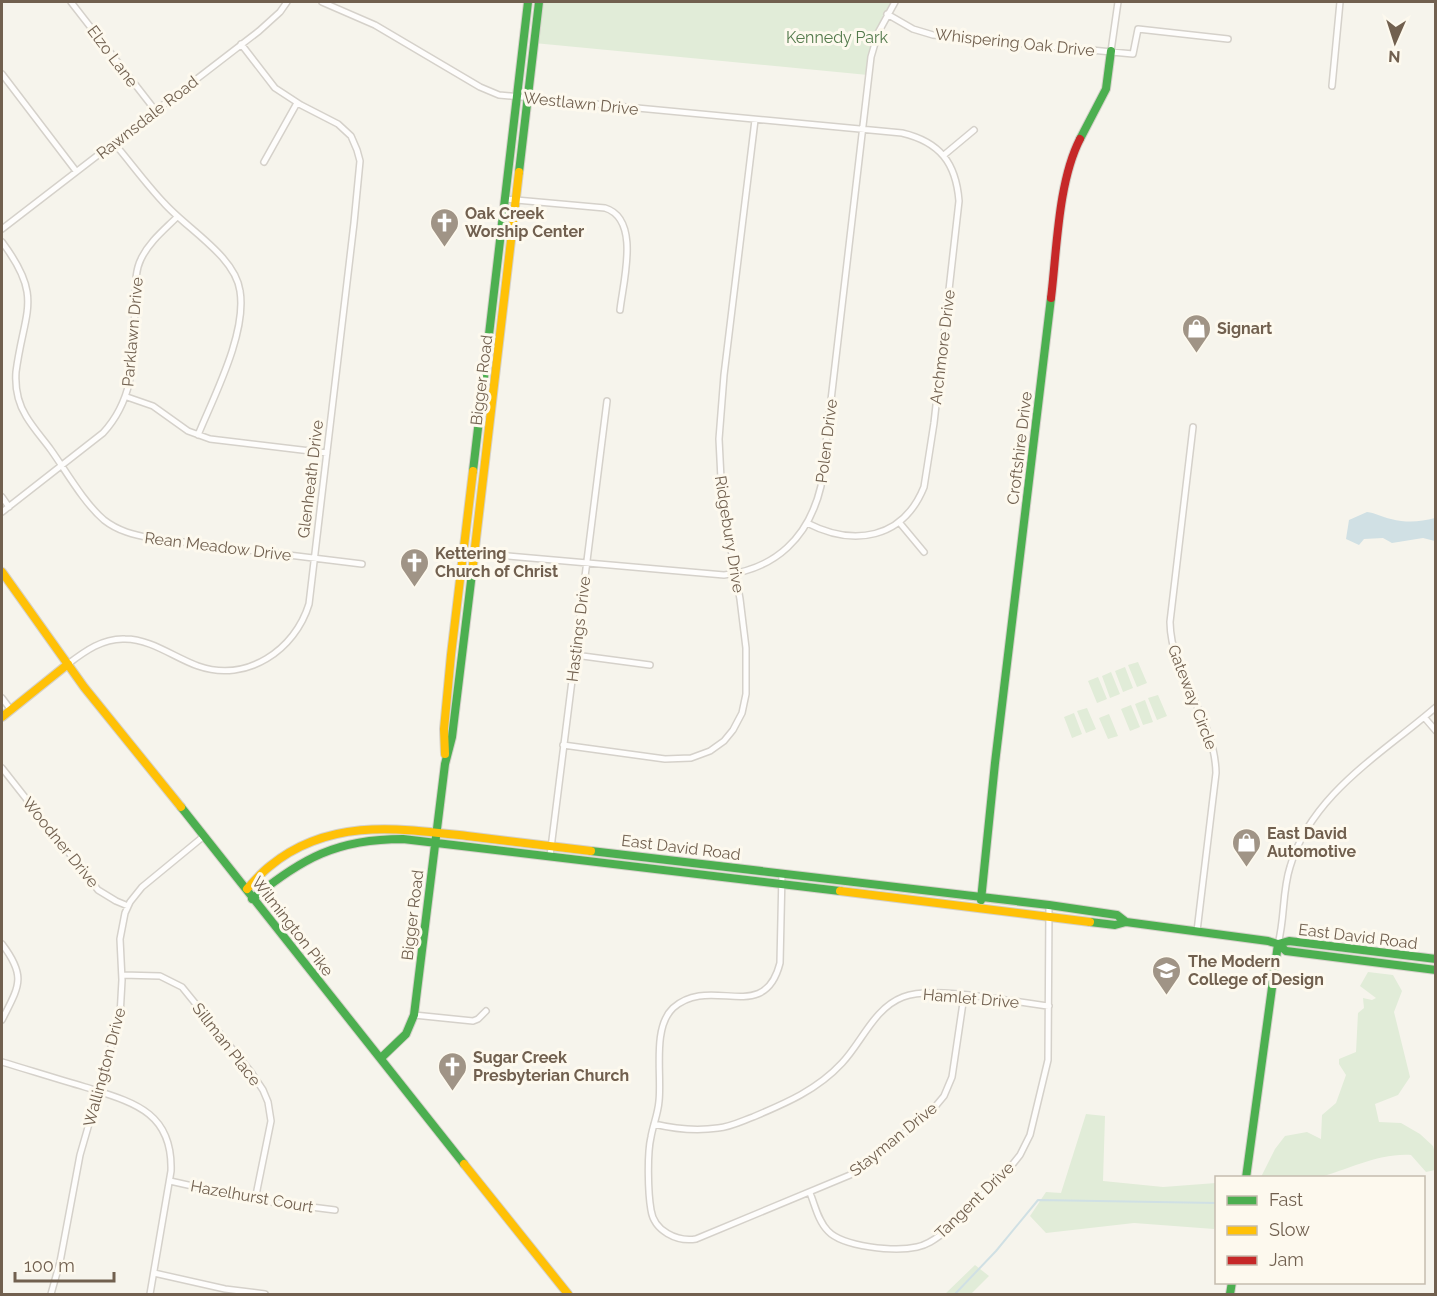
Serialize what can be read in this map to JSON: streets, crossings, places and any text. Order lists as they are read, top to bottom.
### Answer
{
  "streets": {
    "street": [
      "Whispering Oak Drive",
      "Elzo Lane",
      "Westlawn Drive",
      "Rawnsdale Road",
      "Parklawn Drive",
      "Archmore Drive",
      "Bigger Road",
      "Polen Drive",
      "Croftshire Drive",
      "Glenheath Drive",
      "Ridgebury Drive",
      "Rean Meadow Drive",
      "Hastings Drive",
      "Gateway Circle",
      "Woodner Drive",
      "East David Road",
      "Wilmington Pike",
      "Hamlet Drive",
      "Sillman Place",
      "Wallington Drive",
      "Stayman Drive",
      "Hazelhurst Court",
      "Tangent Drive"
    ]
  },
  "crossings": [
    ["Whispering Oak Drive", "Polen Drive"],
    ["Whispering Oak Drive", "Croftshire Drive"],
    ["Elzo Lane", "Rawnsdale Road"],
    ["Westlawn Drive", "Bigger Road"],
    ["Westlawn Drive", "Polen Drive"],
    ["Westlawn Drive", "Ridgebury Drive"],
    ["Rawnsdale Road", "Glenheath Drive"],
    ["Parklawn Drive", "Rean Meadow Drive"],
    ["Archmore Drive", "Polen Drive"],
    ["Bigger Road", "Polen Drive"],
    ["Bigger Road", "East David Road"],
    ["Bigger Road", "Wilmington Pike"],
    ["Polen Drive", "Ridgebury Drive"],
    ["Polen Drive", "Hastings Drive"],
    ["Croftshire Drive", "East David Road"],
    ["Glenheath Drive", "Rean Meadow Drive"],
    ["Glenheath Drive", "Wilmington Pike"],
    ["Ridgebury Drive", "Hastings Drive"],
    ["Hastings Drive", "East David Road"],
    ["Gateway Circle", "East David Road"],
    ["Woodner Drive", "Wallington Drive"],
    ["East David Road", "Wilmington Pike"],
    ["East David Road", "Tangent Drive"],
    ["Wilmington Pike", "Wallington Drive"],
    ["Hamlet Drive", "Stayman Drive"],
    ["Hamlet Drive", "Tangent Drive"],
    ["Sillman Place", "Wallington Drive"],
    ["Sillman Place", "Hazelhurst Court"],
    ["Stayman Drive", "Tangent Drive"]
  ],
  "parks": ["Kennedy Park"],
  "places": {
    "church": ["Oak Creek Worship Center", "Kettering Church of Christ", "Sugar Creek Presbyterian Church"],
    "shop": ["Signart", "East David Automotive"],
    "school or university": ["The Modern College of Design"]
  },
  "legend": ["Fast", "Slow", "Jam"],
  "scale_bar": "100 m",
  "north": "bottom"
}
